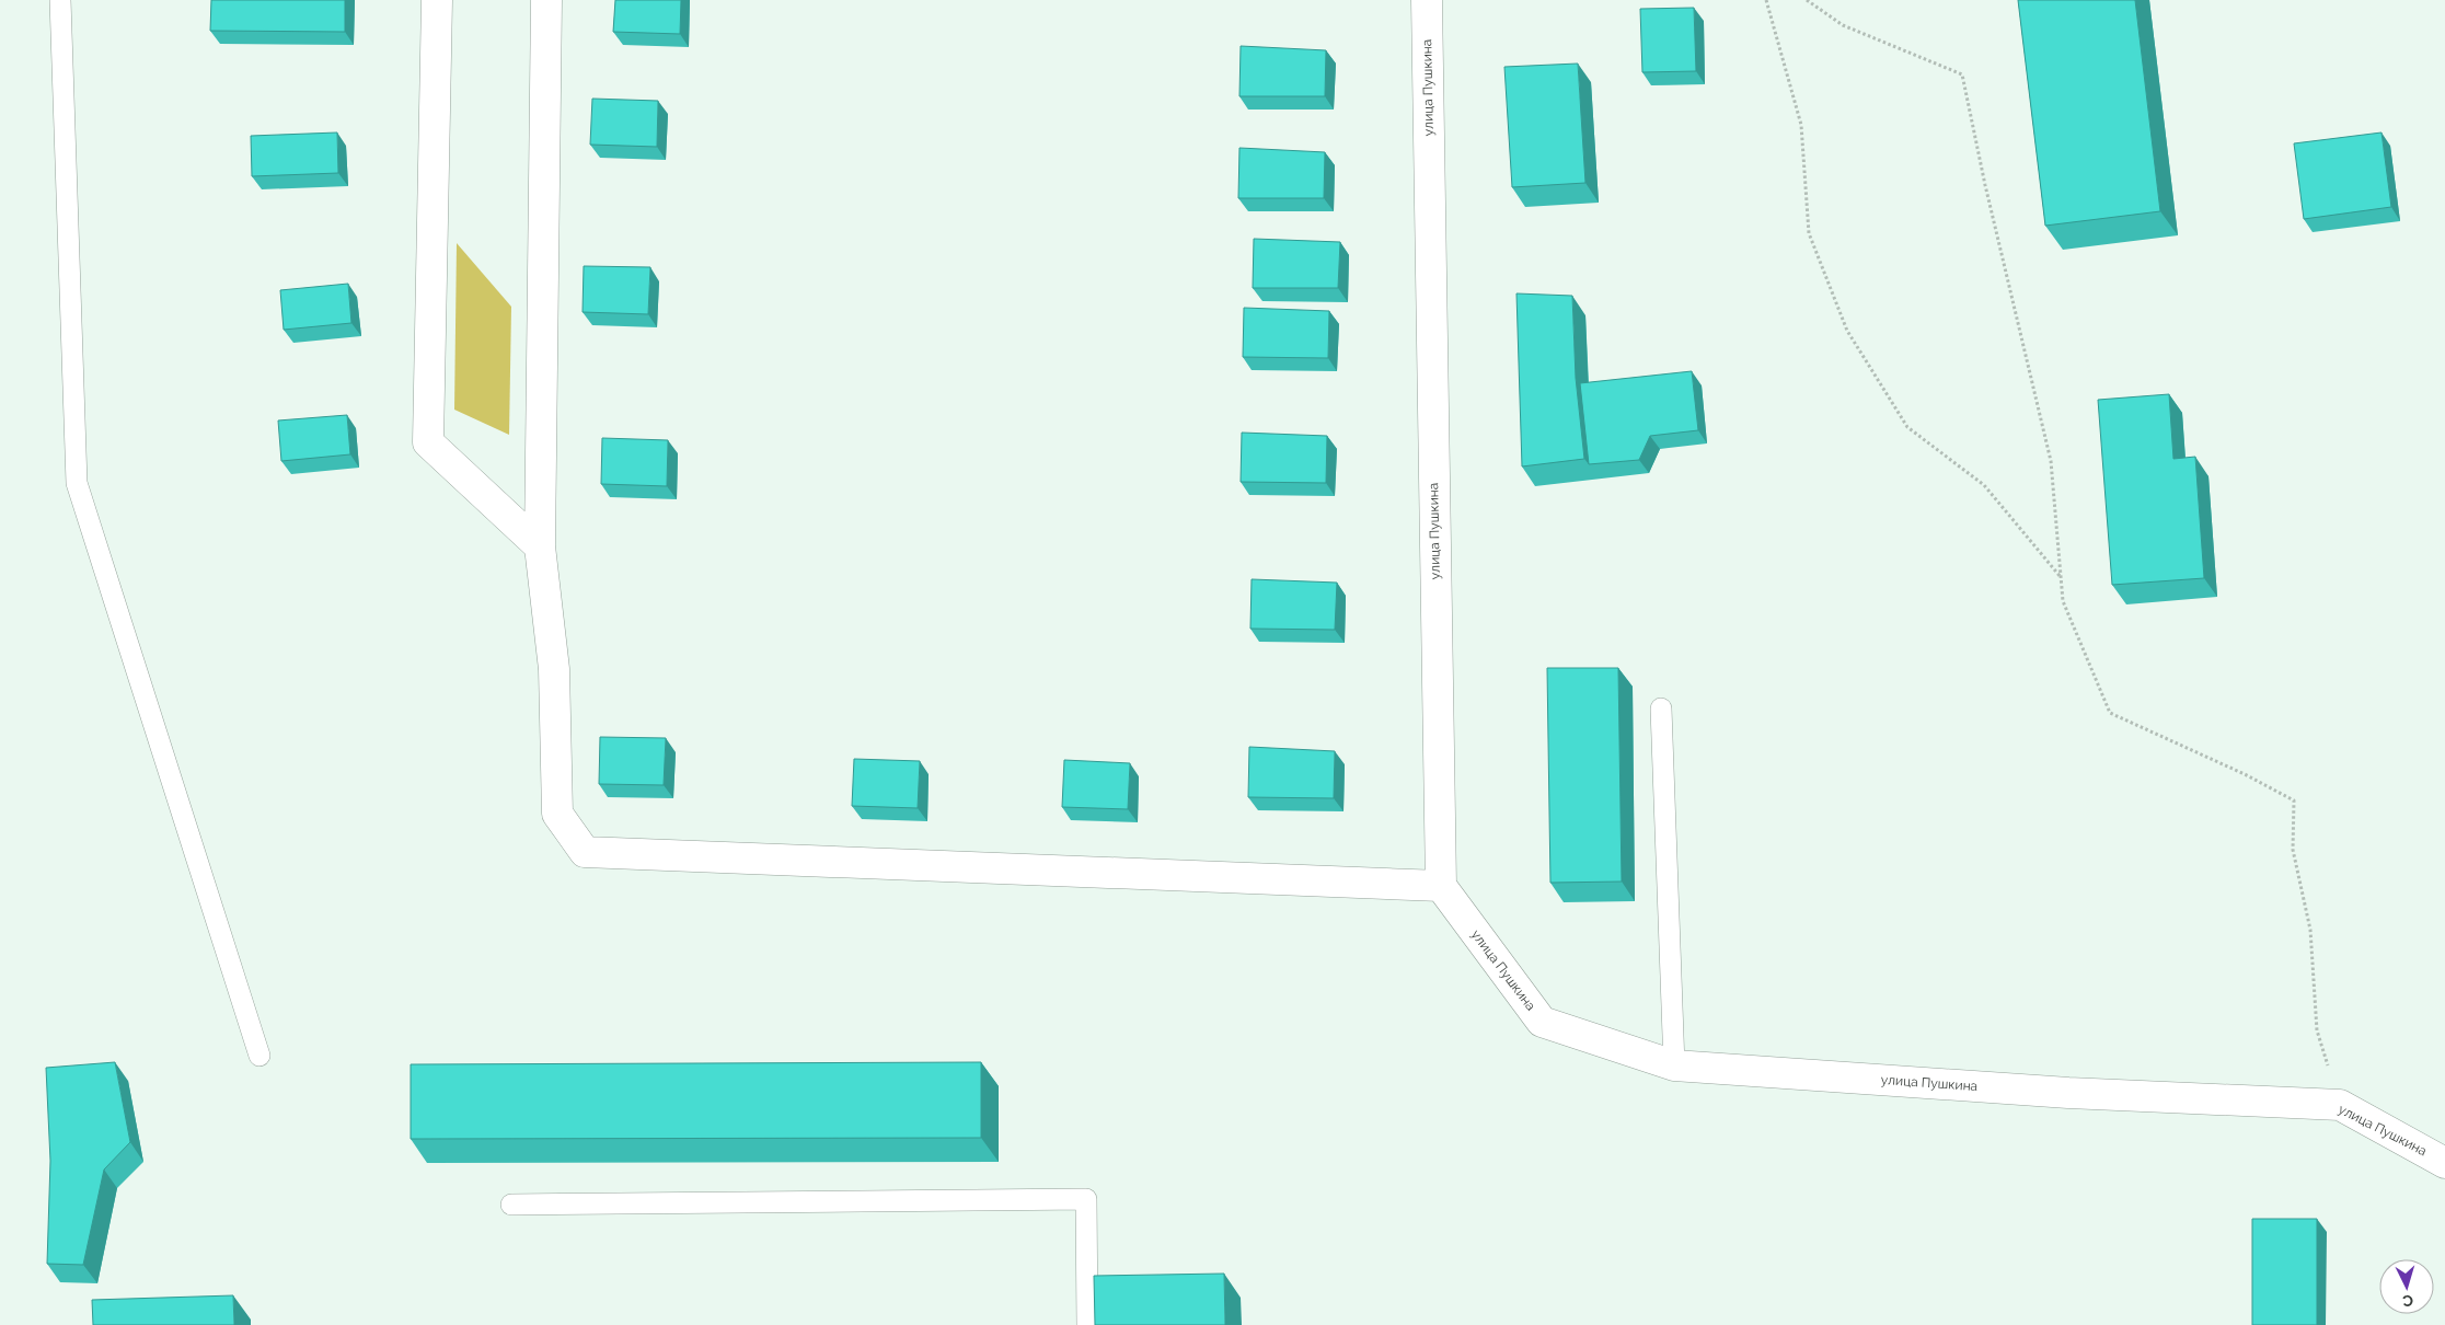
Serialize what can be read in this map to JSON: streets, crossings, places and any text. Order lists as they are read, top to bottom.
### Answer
{
  "streets": {
    "street": ["улица Пушкина"]
  },
  "north": "bottom"
}
